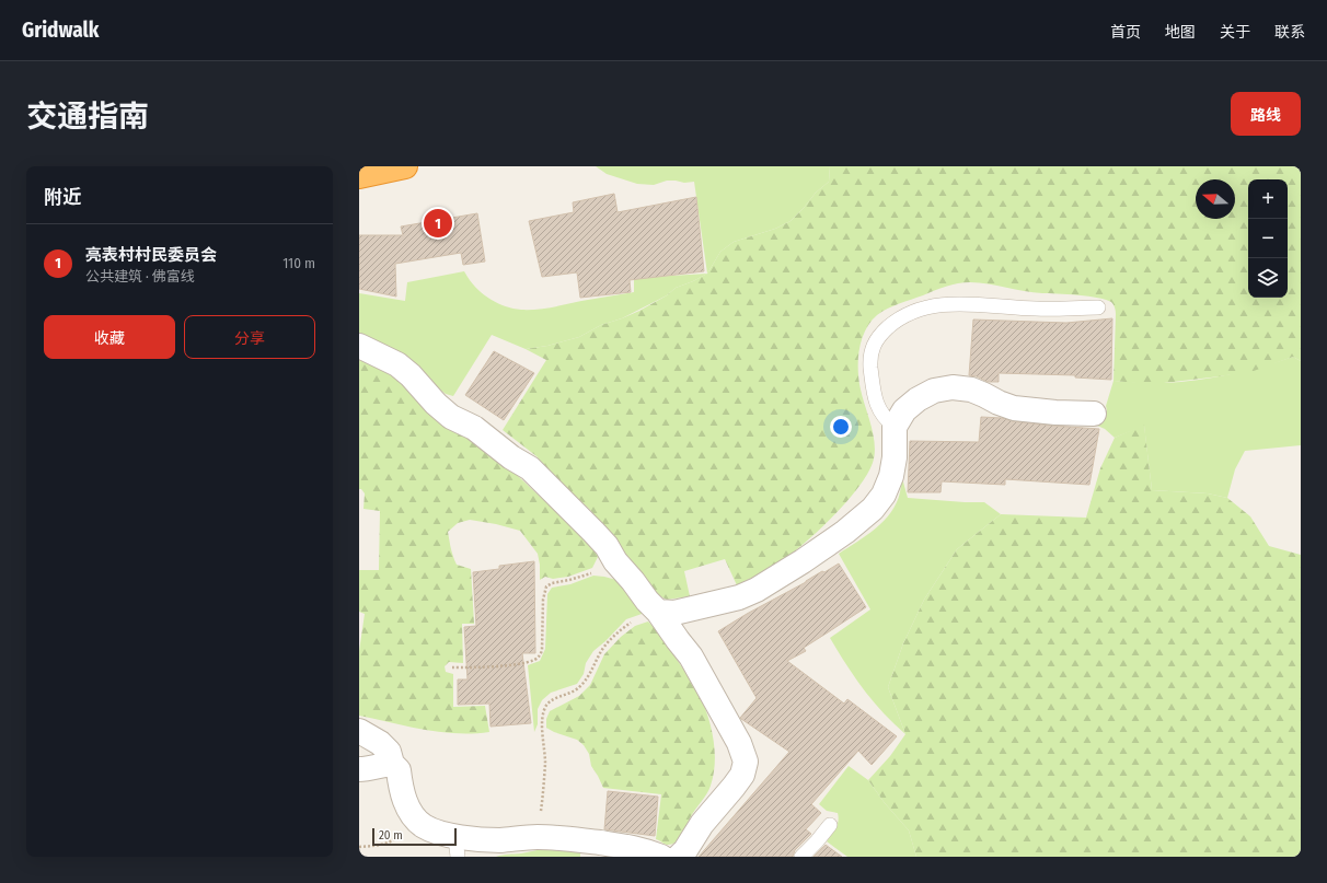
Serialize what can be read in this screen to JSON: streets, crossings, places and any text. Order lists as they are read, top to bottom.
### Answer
{
  "scale_bar": "20 m",
  "north": "left",
  "page": {
    "header": "Gridwalk",
    "nav": [
      "首页",
      "地图",
      "关于",
      "联系"
    ],
    "title": "交通指南",
    "buttons": [
      "路线",
      ["收藏", "分享"]
    ],
    "heading": "附近",
    "map_buttons": ["+", "−"],
    "pins": "1",
    "list": [
      {
        "mark": "1",
        "name": "亮表村村民委员会",
        "note": "公共建筑 · 佛富线",
        "value": "110 m"
      }
    ],
    "scale": "20 m"
  }
}
